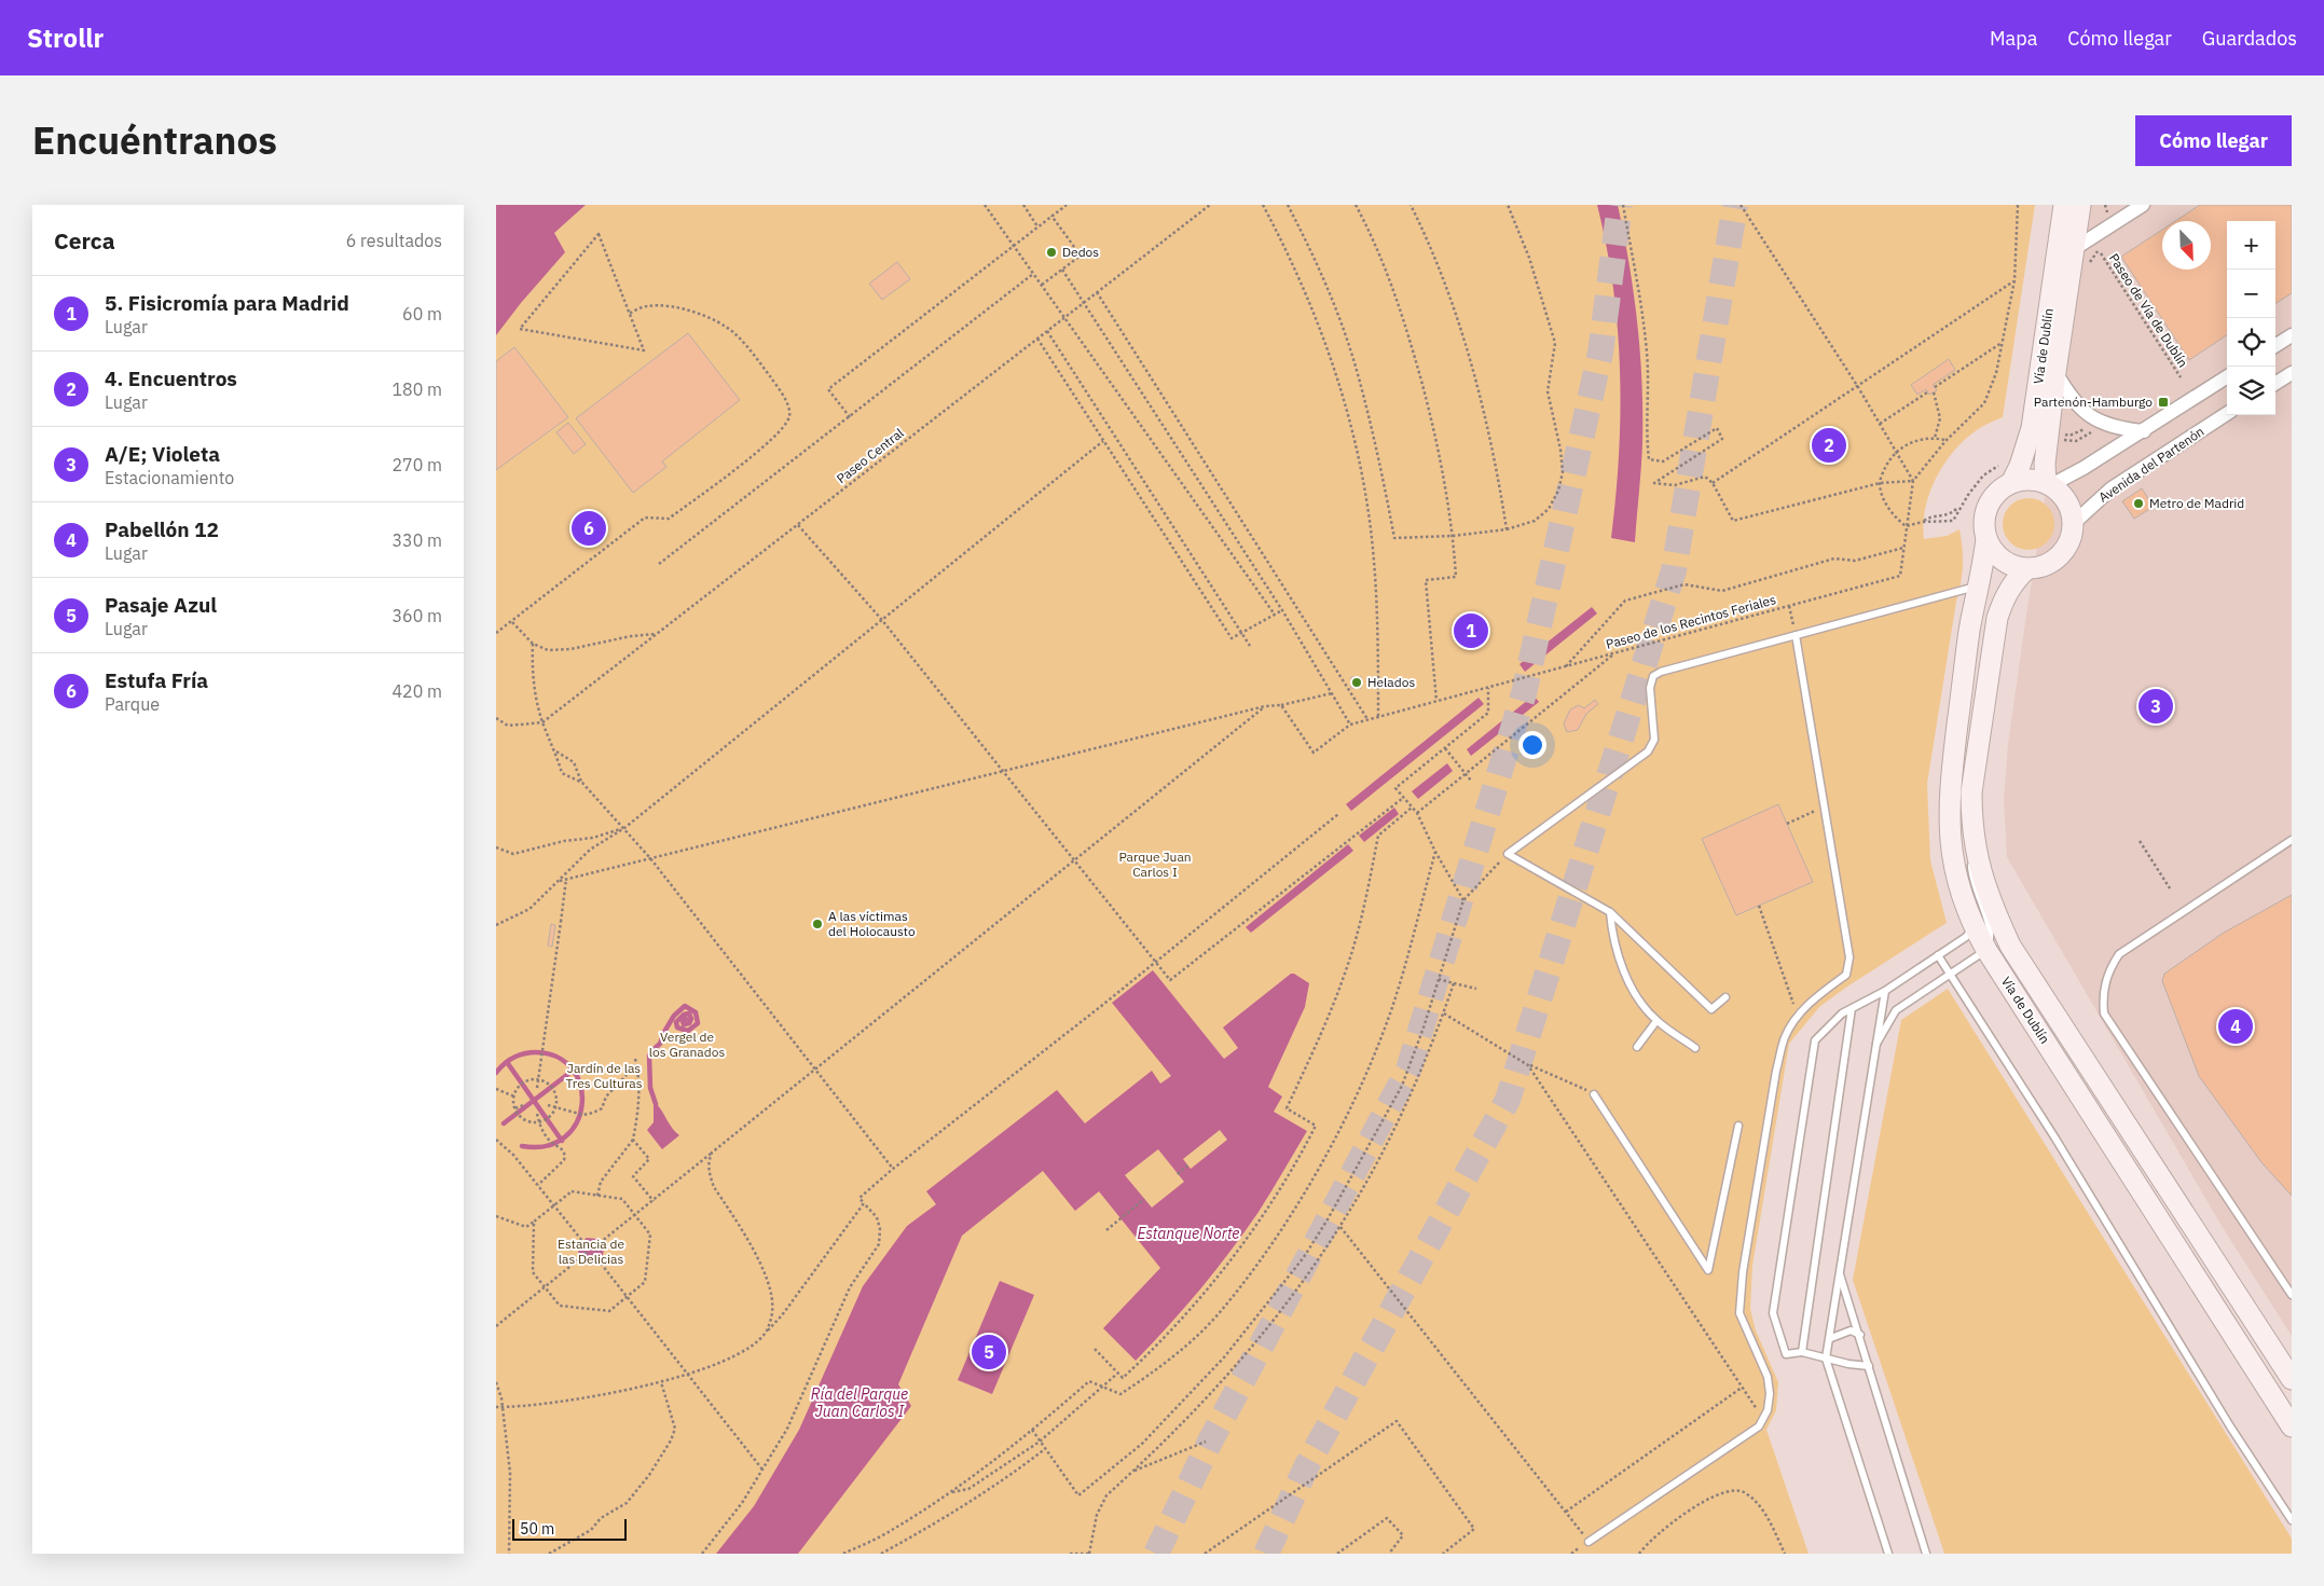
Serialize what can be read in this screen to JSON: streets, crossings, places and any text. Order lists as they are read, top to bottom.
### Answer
{
  "streets": {
    "street": ["Vía de Dublín", "Avenida del Partenón"],
    "path": ["Paseo de Vía de Dublín", "Paseo Central", "Paseo de los Recintos Feriales"]
  },
  "crossings": [
    ["Vía de Dublín", "Avenida del Partenón"]
  ],
  "water": ["Estanque Norte", "Ría del Parque Juan Carlos I"],
  "parks": [
    "Parque Juan Carlos I",
    "Vergel de los Granados",
    "Jardín de las Tres Culturas",
    "Estancia de las Delicias"
  ],
  "places": {
    "other": [
      "Dedos",
      "Metro de Madrid",
      "Helados",
      "A las víctimas del Holocausto"
    ],
    "transit": ["Partenón-Hamburgo"]
  },
  "scale_bar": "50 m",
  "north": "bottom right",
  "page": {
    "header": "Strollr",
    "nav": ["Mapa", "Cómo llegar", "Guardados"],
    "title": "Encuéntranos",
    "buttons": "Cómo llegar",
    "heading": ["Cerca", "6 resultados"],
    "map_buttons": ["+", "−"],
    "list": [
      {
        "mark": "1",
        "name": "5. Fisicromía para Madrid",
        "note": "Lugar",
        "value": "60 m"
      },
      {
        "mark": "2",
        "name": "4. Encuentros",
        "note": "Lugar",
        "value": "180 m"
      },
      {
        "mark": "3",
        "name": "A/E; Violeta",
        "note": "Estacionamiento",
        "value": "270 m"
      },
      {
        "mark": "4",
        "name": "Pabellón 12",
        "note": "Lugar",
        "value": "330 m"
      },
      {
        "mark": "5",
        "name": "Pasaje Azul",
        "note": "Lugar",
        "value": "360 m"
      },
      {
        "mark": "6",
        "name": "Estufa Fría",
        "note": "Parque",
        "value": "420 m"
      }
    ],
    "pins": [
      "2",
      "6",
      "1",
      "3",
      "4",
      "5"
    ],
    "scale": "50 m"
  }
}
